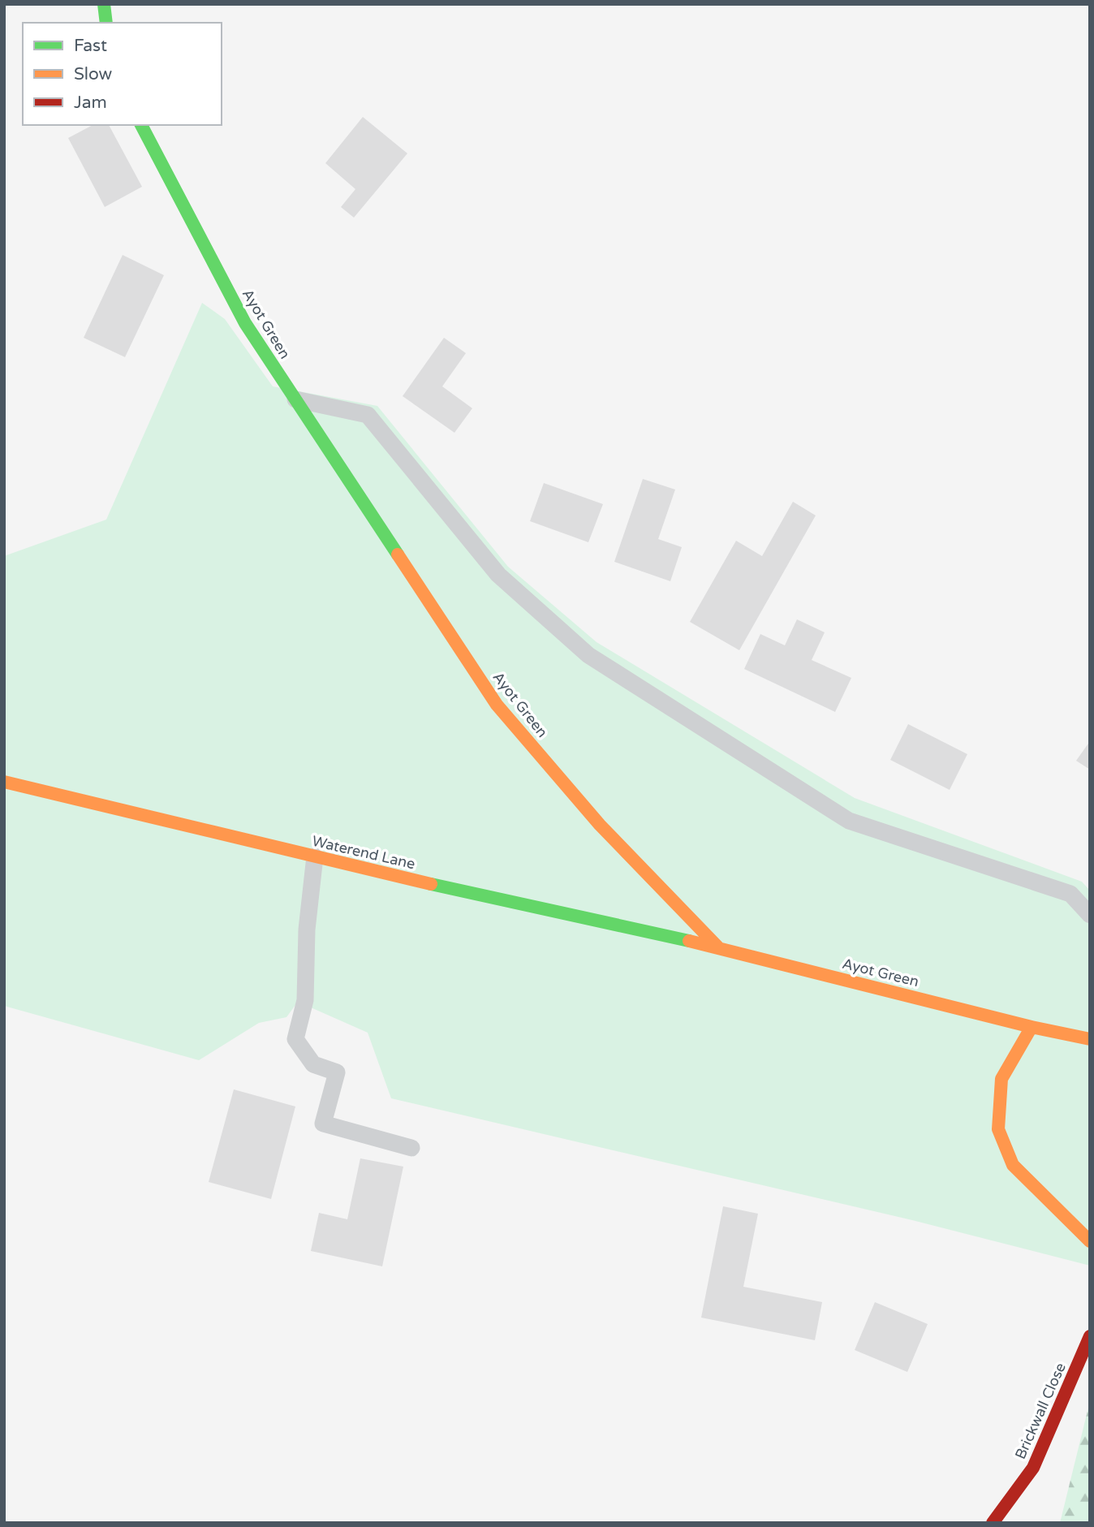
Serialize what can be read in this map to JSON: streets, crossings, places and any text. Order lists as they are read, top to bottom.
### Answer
{
  "streets": {
    "street": ["Ayot Green", "Waterend Lane", "Brickwall Close"]
  },
  "crossings": [
    ["Ayot Green", "Waterend Lane"]
  ],
  "legend": ["Fast", "Slow", "Jam"]
}
